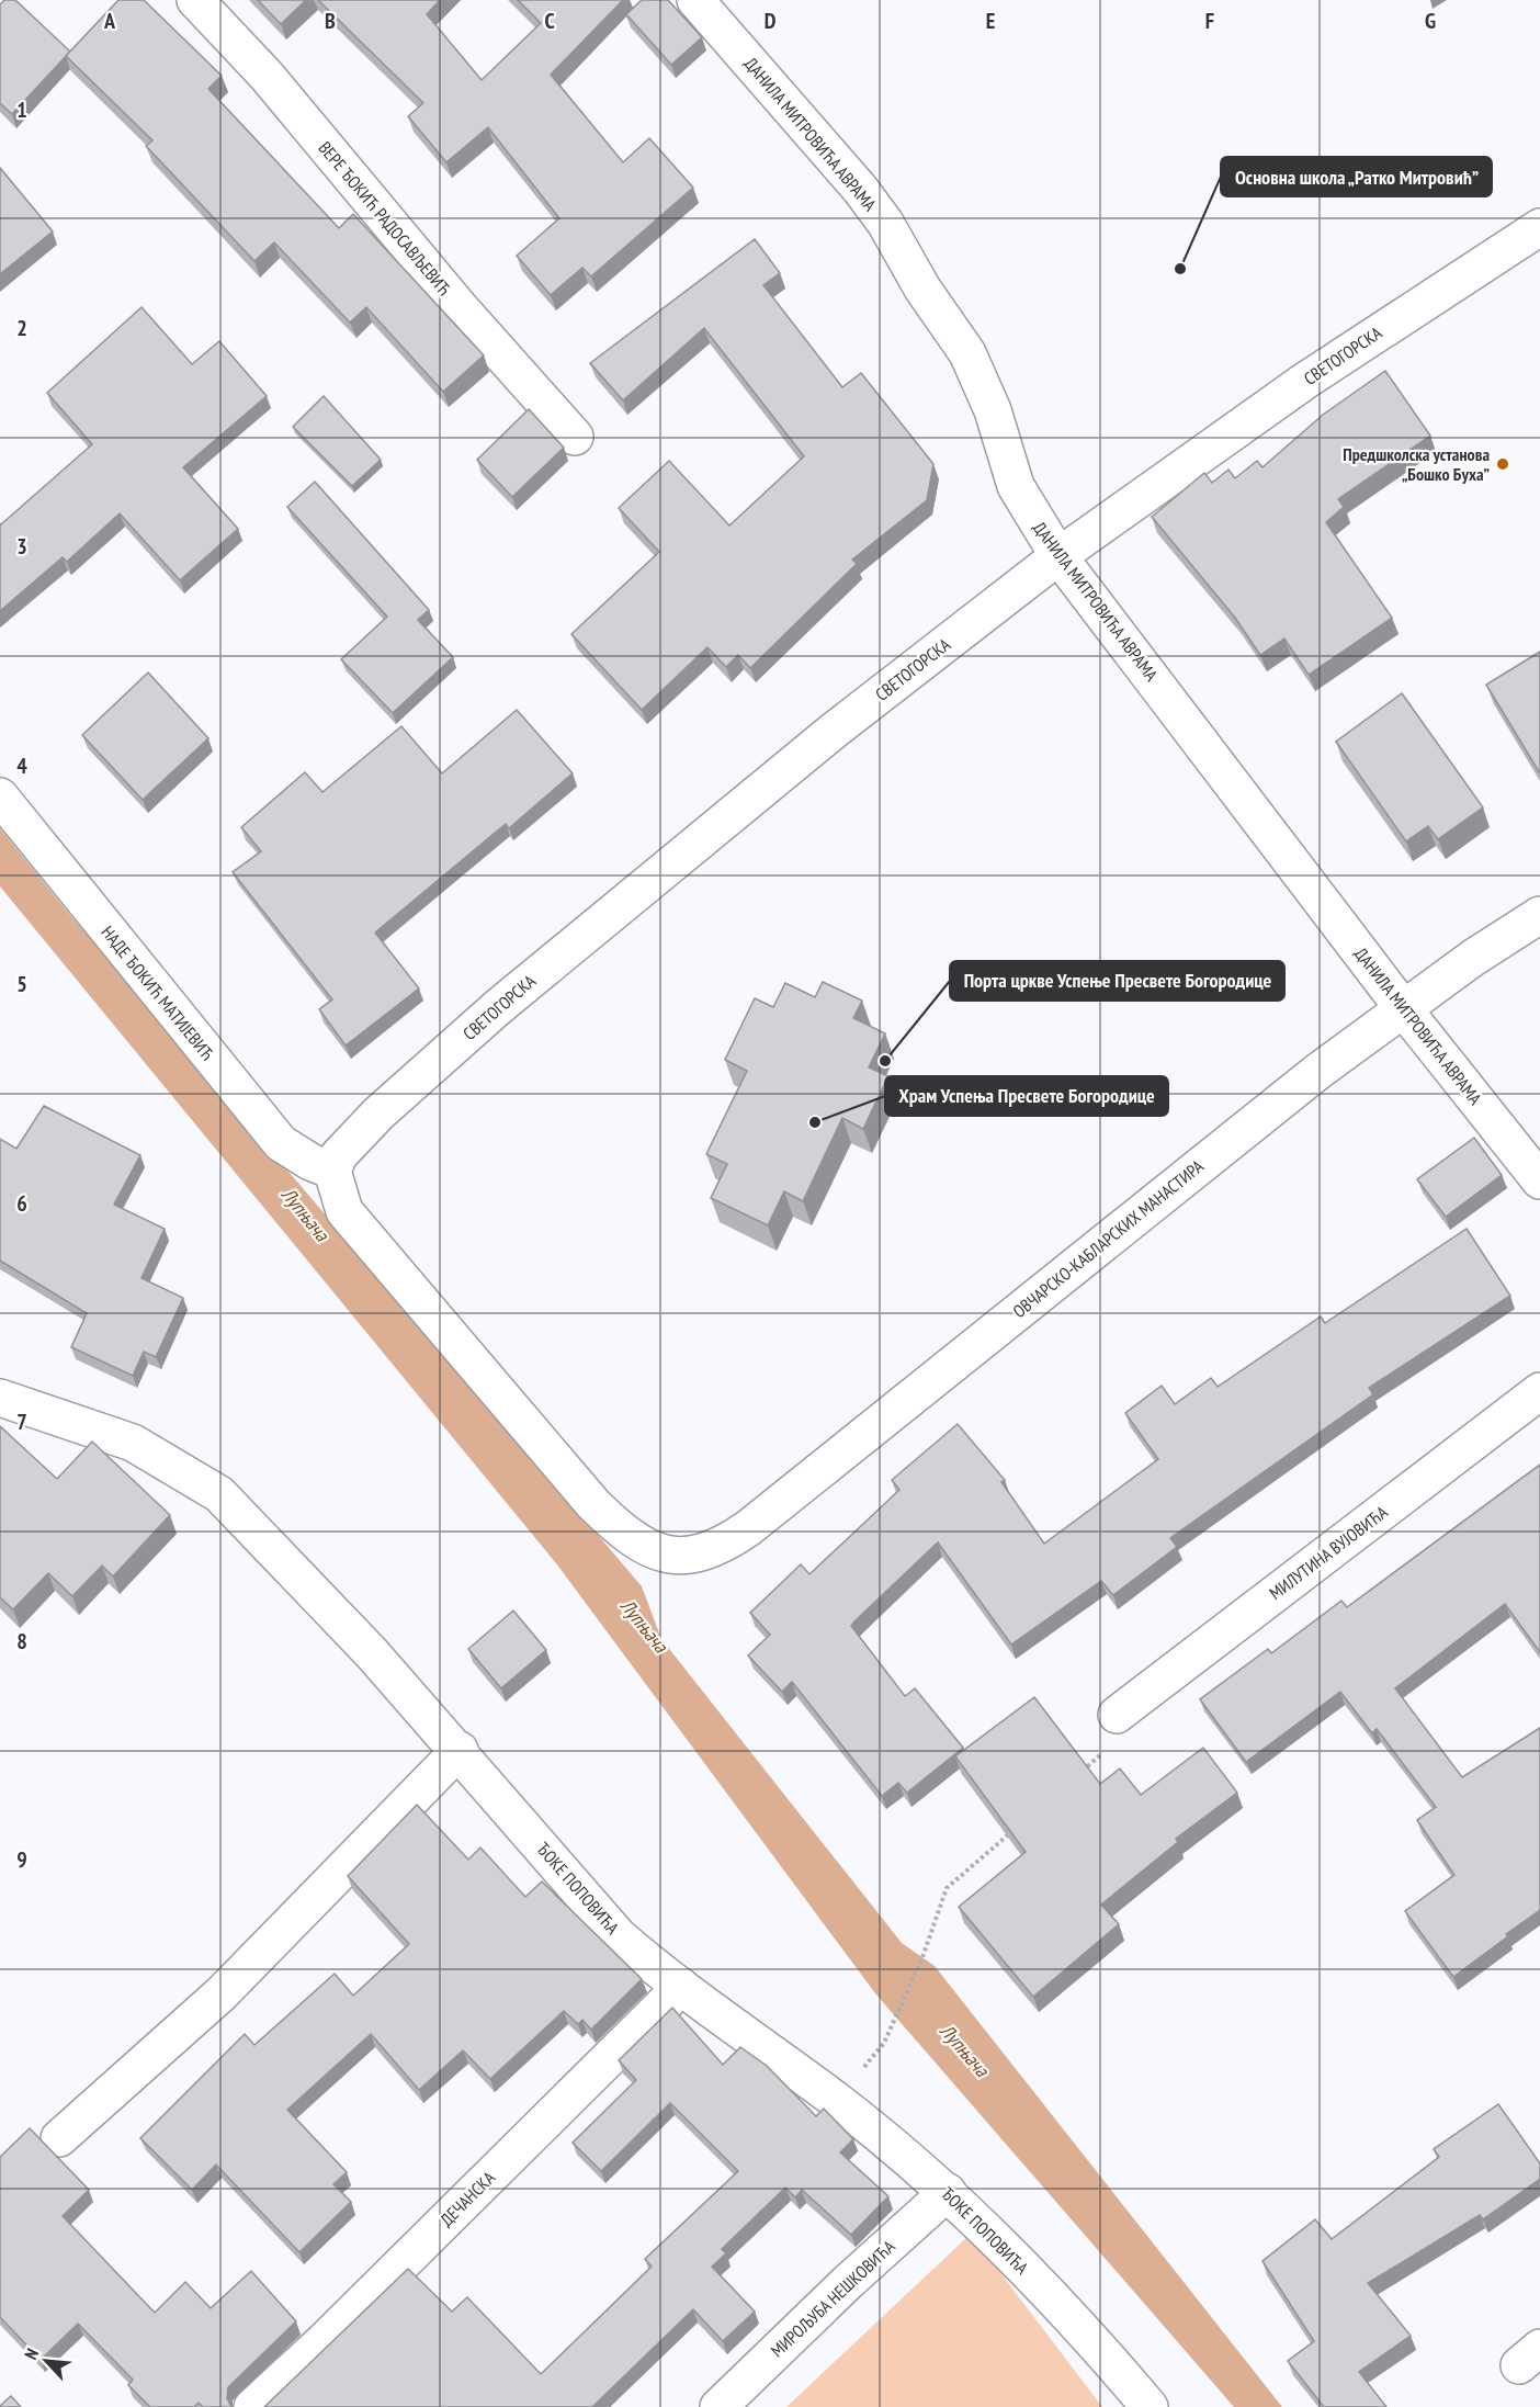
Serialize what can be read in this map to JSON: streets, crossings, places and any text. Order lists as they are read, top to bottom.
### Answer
{
  "streets": {
    "street": [
      "ДАНИЛА МИТРОВИЋА АВРАМА",
      "ВЕРЕ ЂОКИЋ РАДОСАВЉЕВИЋ",
      "СВЕТОГОРСКА",
      "НАДЕ ЂОКИЋ МАТИЈЕВИЋ",
      "ОВЧАРСКО-КАБЛАРСКИХ МАНАСТИРА",
      "МИЛУТИНА ВУЈОВИЋА",
      "ЂОКЕ ПОПОВИЋА",
      "ДЕЧАНСКА",
      "МИРОЉУБА НЕШКОВИЋА"
    ]
  },
  "crossings": [
    ["ДАНИЛА МИТРОВИЋА АВРАМА", "СВЕТОГОРСКА"],
    ["ДАНИЛА МИТРОВИЋА АВРАМА", "ОВЧАРСКО-КАБЛАРСКИХ МАНАСТИРА"],
    ["СВЕТОГОРСКА", "НАДЕ ЂОКИЋ МАТИЈЕВИЋ"],
    ["СВЕТОГОРСКА", "ОВЧАРСКО-КАБЛАРСКИХ МАНАСТИРА"],
    ["НАДЕ ЂОКИЋ МАТИЈЕВИЋ", "ОВЧАРСКО-КАБЛАРСКИХ МАНАСТИРА"],
    ["ЂОКЕ ПОПОВИЋА", "ДЕЧАНСКА"],
    ["ЂОКЕ ПОПОВИЋА", "МИРОЉУБА НЕШКОВИЋА"]
  ],
  "water": ["Лупњача"],
  "places": [
    "Основна школа „Ратко Митровић”",
    "Предшколска установа „Бошко Буха”",
    "Порта цркве Успење Пресвете Богородице",
    "Храм Успења Пресвете Богородице"
  ],
  "north": "top left",
  "grid": {
    "columns": [
      "A",
      "B",
      "C",
      "D",
      "E",
      "F",
      "G"
    ],
    "rows": [
      "1",
      "2",
      "3",
      "4",
      "5",
      "6",
      "7",
      "8",
      "9"
    ]
  }
}
